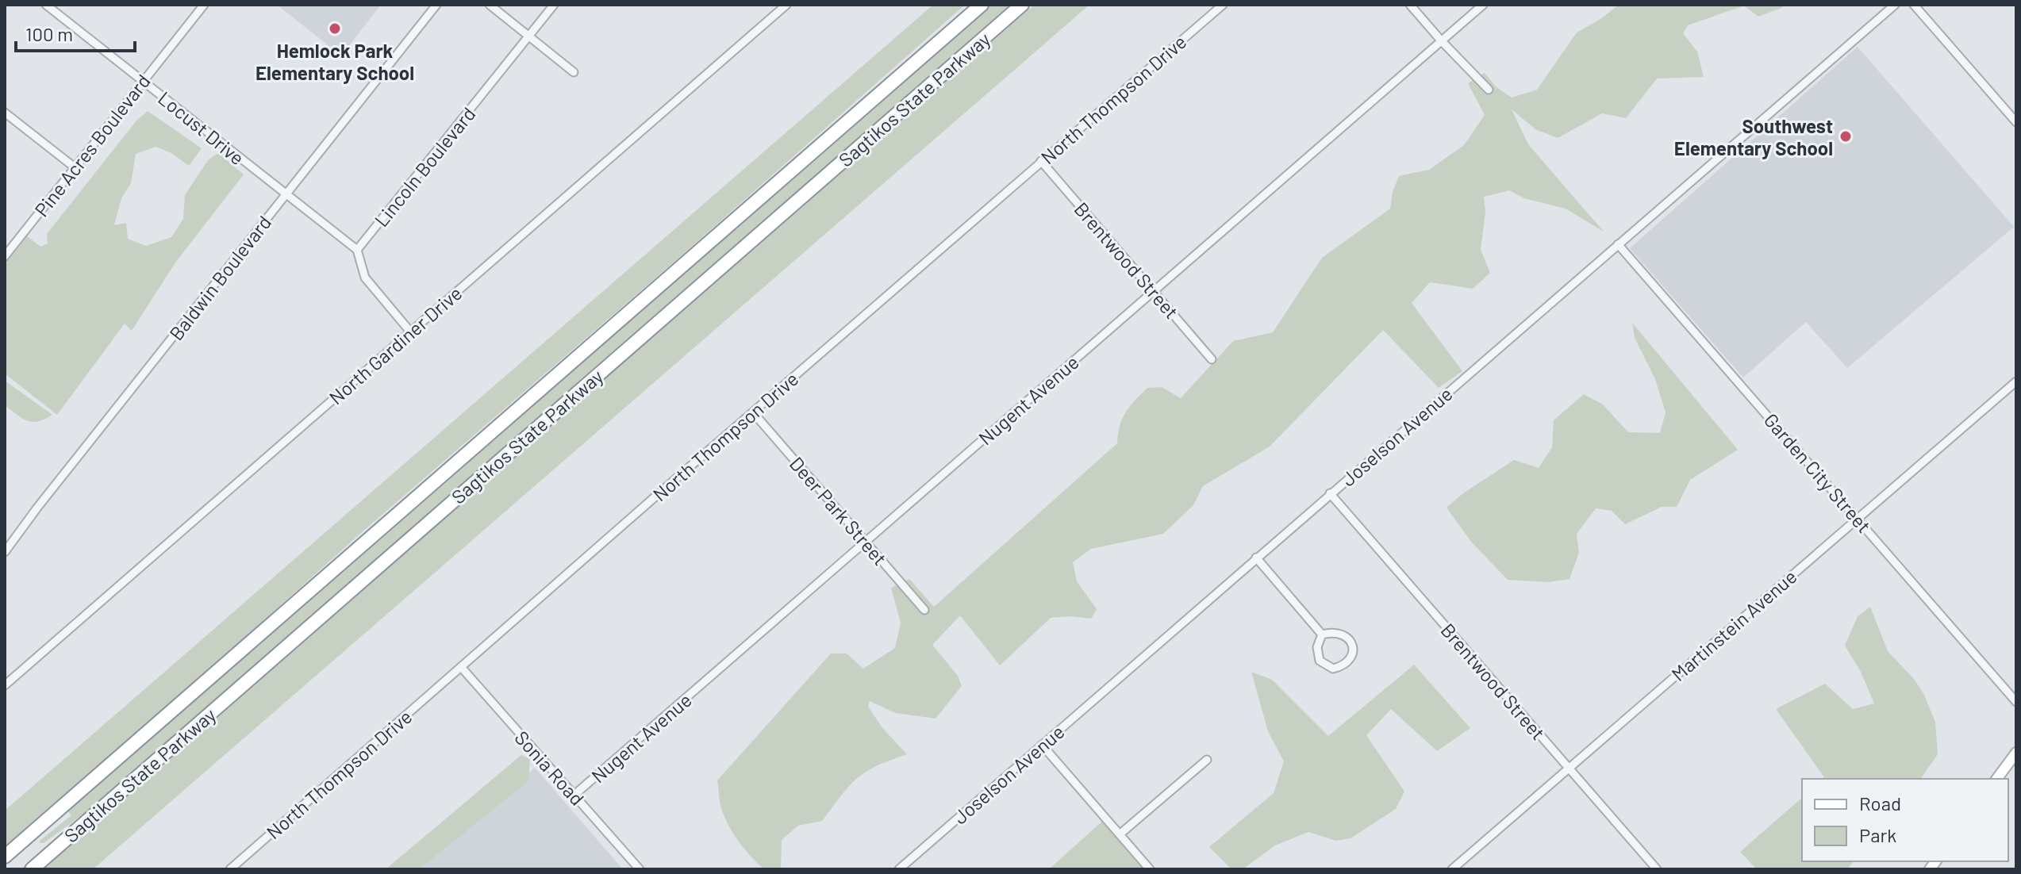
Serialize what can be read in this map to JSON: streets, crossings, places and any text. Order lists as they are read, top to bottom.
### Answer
{
  "streets": {
    "highway": ["Sagtikos State Parkway"],
    "street": [
      "North Thompson Drive",
      "Locust Drive",
      "Pine Acres Boulevard",
      "Lincoln Boulevard",
      "Brentwood Street",
      "Baldwin Boulevard",
      "North Gardiner Drive",
      "Nugent Avenue",
      "Joselson Avenue",
      "Garden City Street",
      "Deer Park Street",
      "Martinstein Avenue",
      "Sonia Road"
    ]
  },
  "crossings": [
    ["North Thompson Drive", "Brentwood Street"],
    ["North Thompson Drive", "Deer Park Street"],
    ["North Thompson Drive", "Sonia Road"],
    ["Locust Drive", "Pine Acres Boulevard"],
    ["Locust Drive", "Lincoln Boulevard"],
    ["Locust Drive", "Baldwin Boulevard"],
    ["Brentwood Street", "Nugent Avenue"],
    ["Brentwood Street", "Joselson Avenue"],
    ["Brentwood Street", "Martinstein Avenue"],
    ["Nugent Avenue", "Deer Park Street"],
    ["Nugent Avenue", "Sonia Road"],
    ["Joselson Avenue", "Garden City Street"],
    ["Garden City Street", "Martinstein Avenue"]
  ],
  "places": ["Hemlock Park Elementary School", "Southwest Elementary School"],
  "legend": ["Road", "Park"],
  "scale_bar": "100 m"
}
